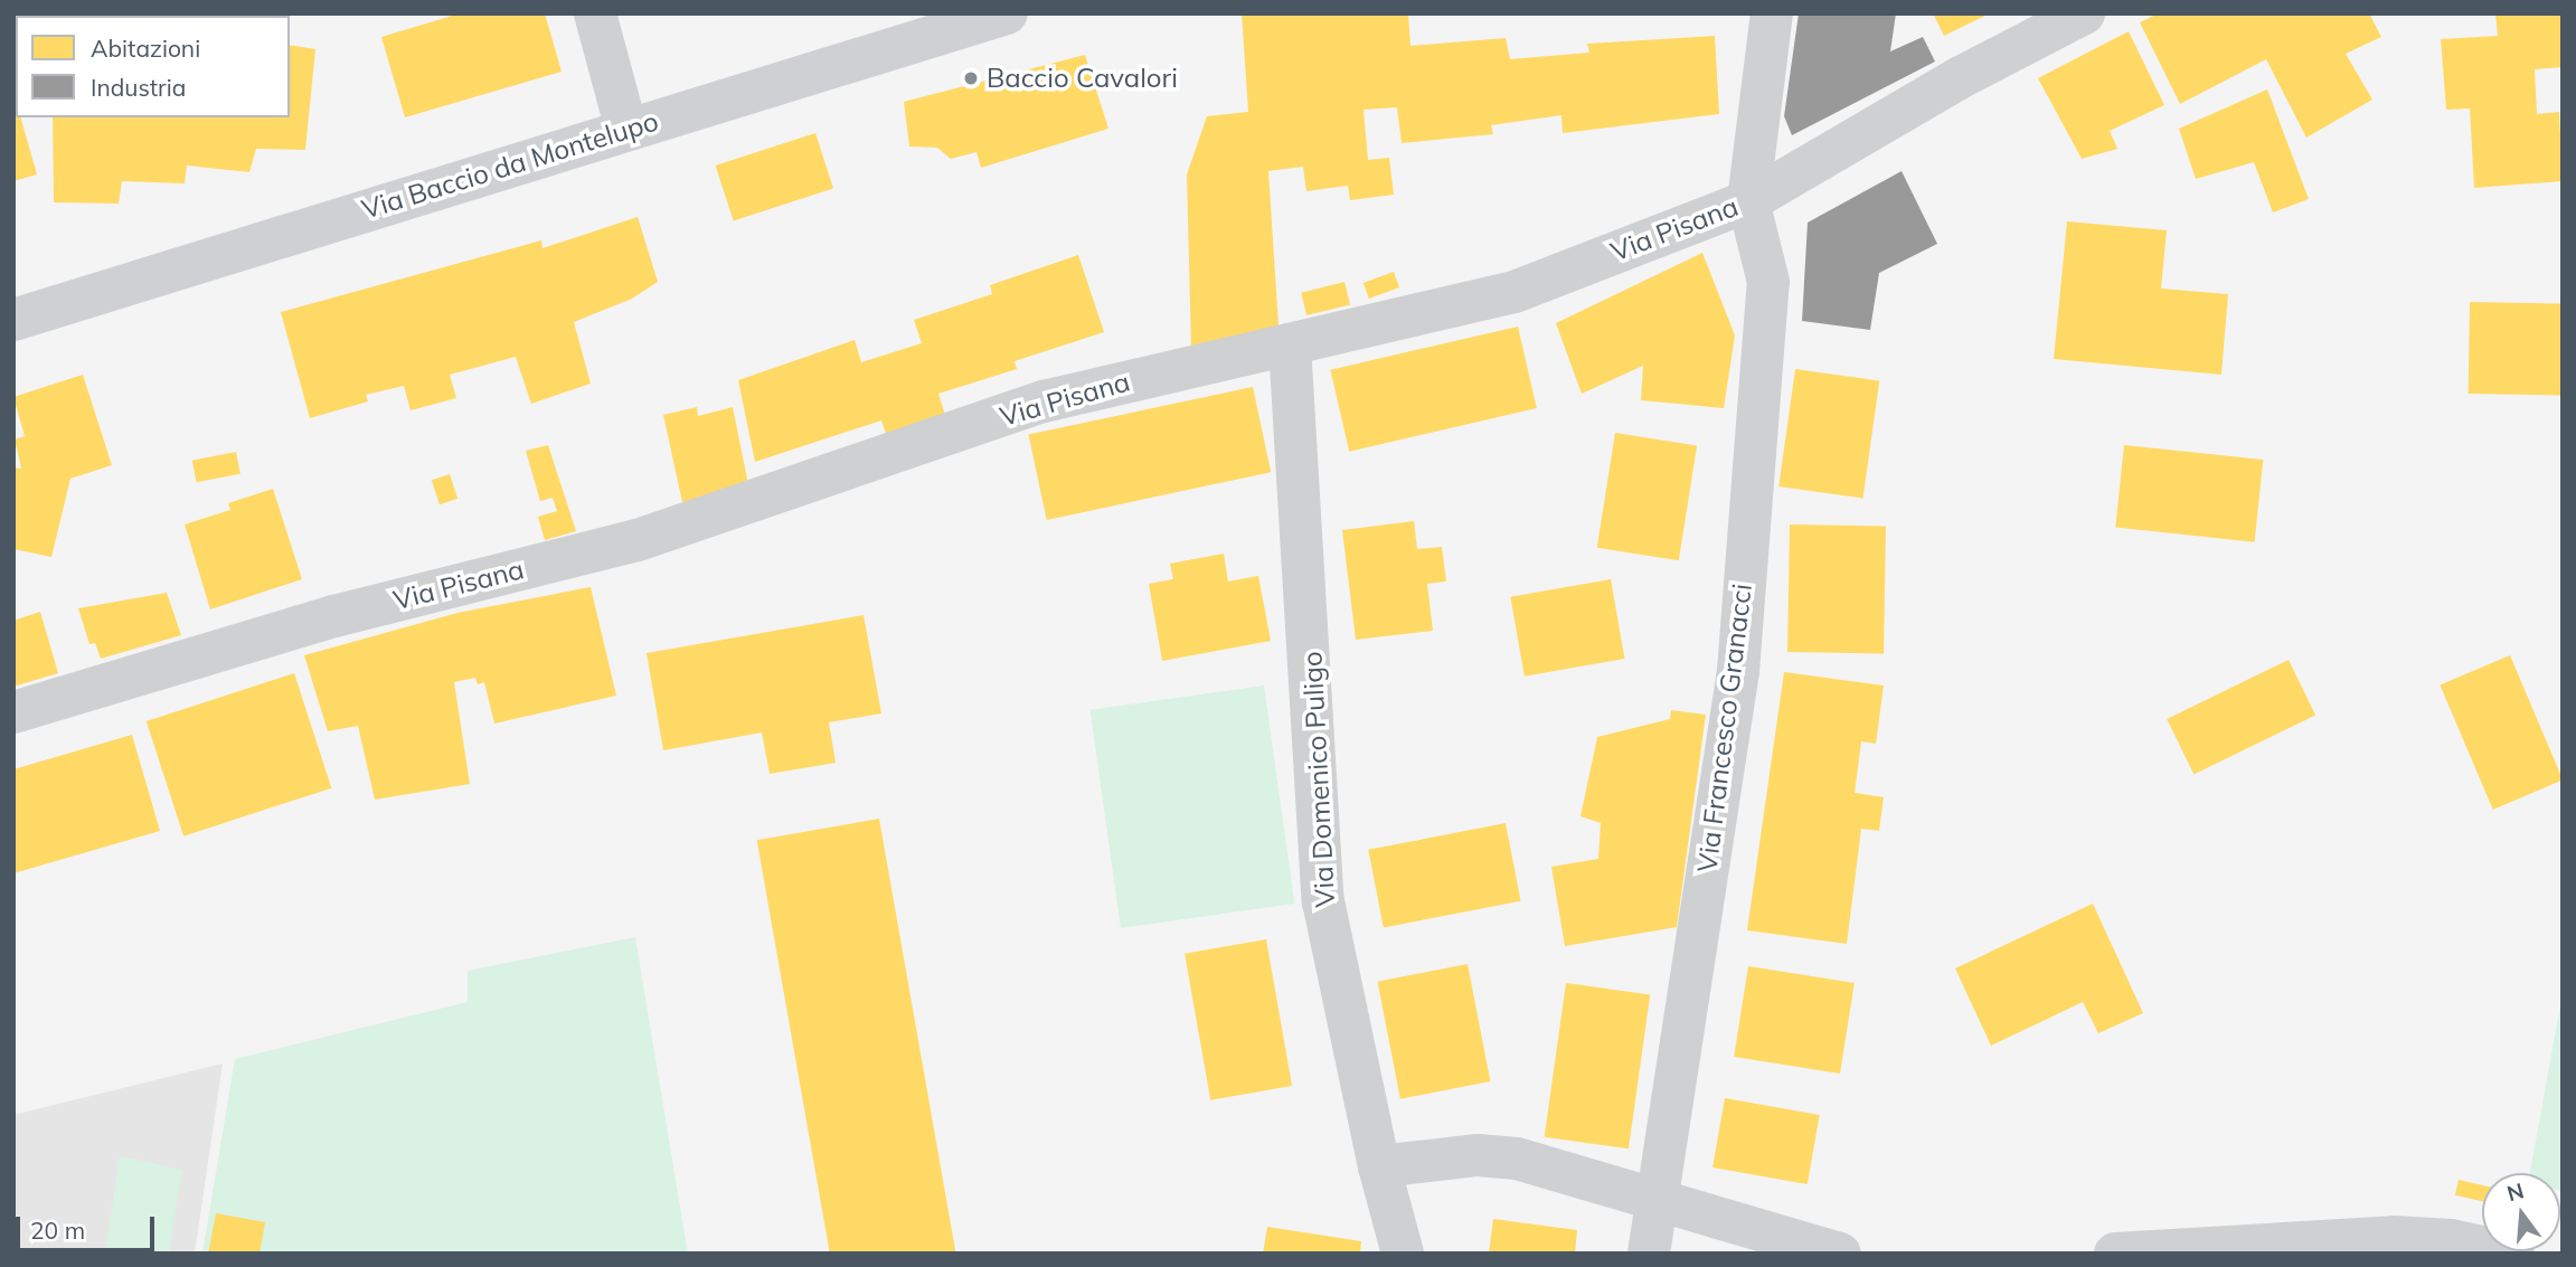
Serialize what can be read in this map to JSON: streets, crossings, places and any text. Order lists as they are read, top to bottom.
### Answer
{
  "streets": {
    "street": [
      "Via Baccio da Montelupo",
      "Via Pisana",
      "Via Francesco Granacci",
      "Via Domenico Puligo"
    ]
  },
  "crossings": [
    ["Via Pisana", "Via Francesco Granacci"],
    ["Via Pisana", "Via Domenico Puligo"]
  ],
  "places": ["Baccio Cavalori"],
  "legend": ["Abitazioni", "Industria"],
  "scale_bar": "20 m",
  "north": "top"
}
